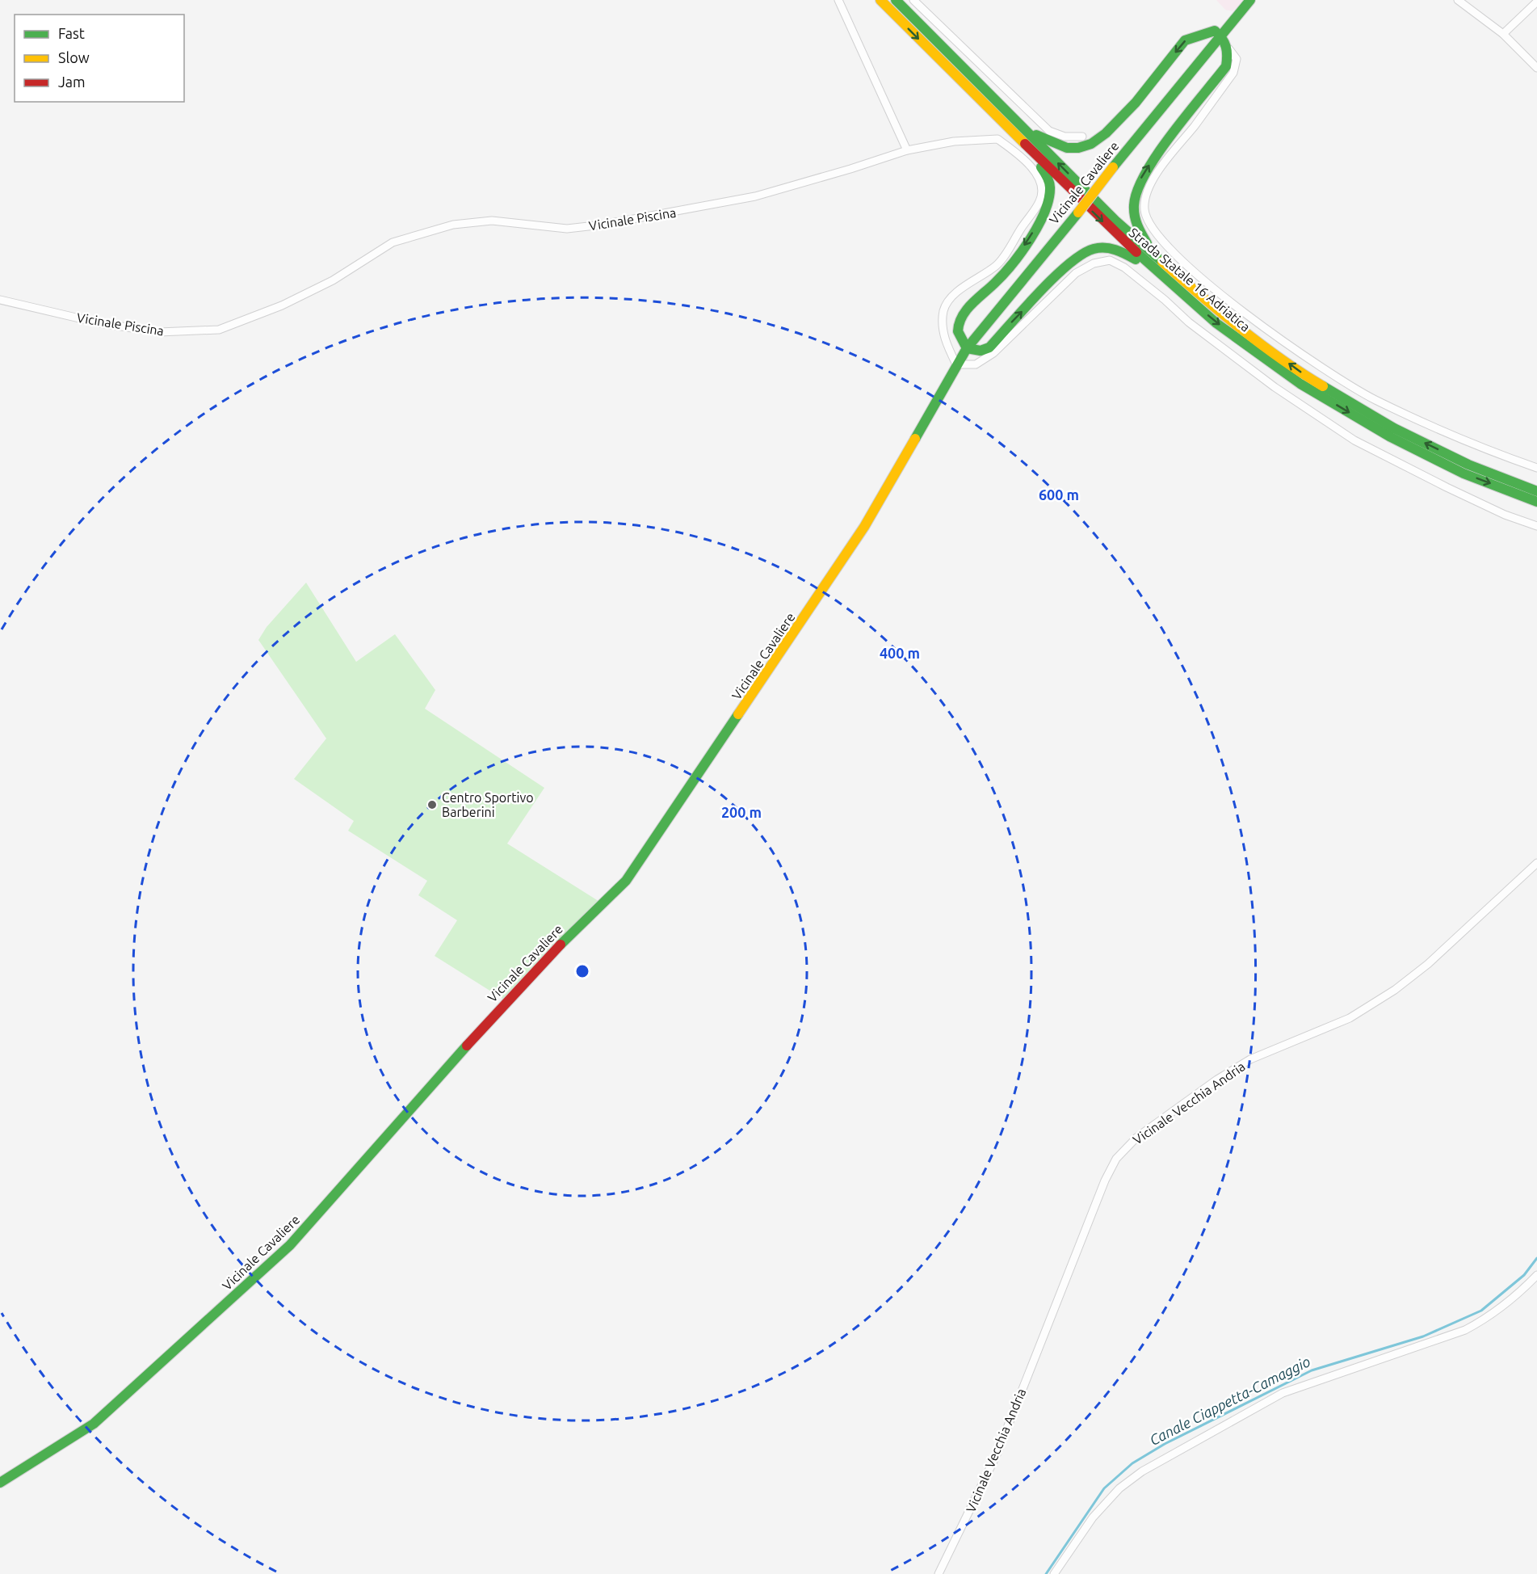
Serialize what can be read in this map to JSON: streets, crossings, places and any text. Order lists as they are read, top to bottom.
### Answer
{
  "streets": {
    "main road": ["Vicinale Cavaliere", "Strada Statale 16 Adriatica"],
    "street": ["Vicinale Piscina", "Vicinale Vecchia Andria"]
  },
  "crossings": [
    ["Vicinale Cavaliere", "Vicinale Piscina"]
  ],
  "water": ["Canale Ciappetta-Camaggio"],
  "places": ["Centro Sportivo Barberini"],
  "legend": ["Fast", "Slow", "Jam"],
  "rings": ["600 m", "400 m", "200 m"]
}
